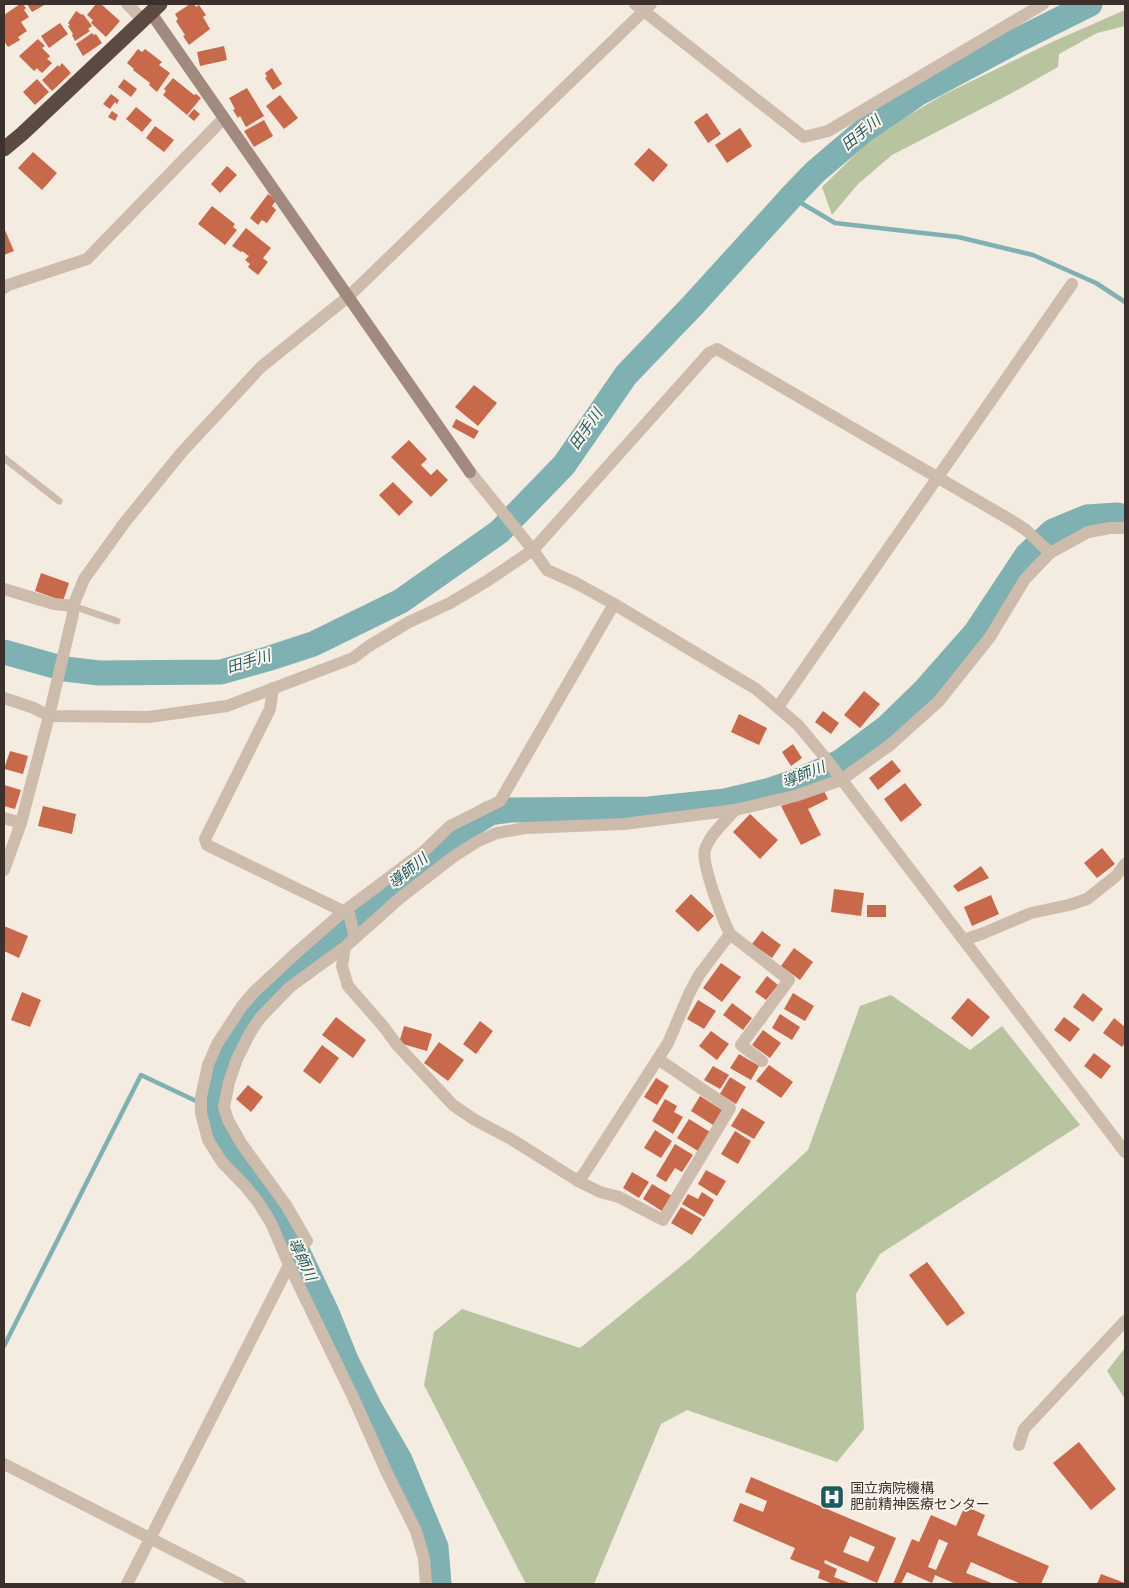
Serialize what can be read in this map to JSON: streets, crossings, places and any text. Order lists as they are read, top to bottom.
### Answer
{
  "water": ["田手川", "導師川"],
  "places": {
    "hospital": ["国立病院機構 肥前精神医療センター"]
  }
}
